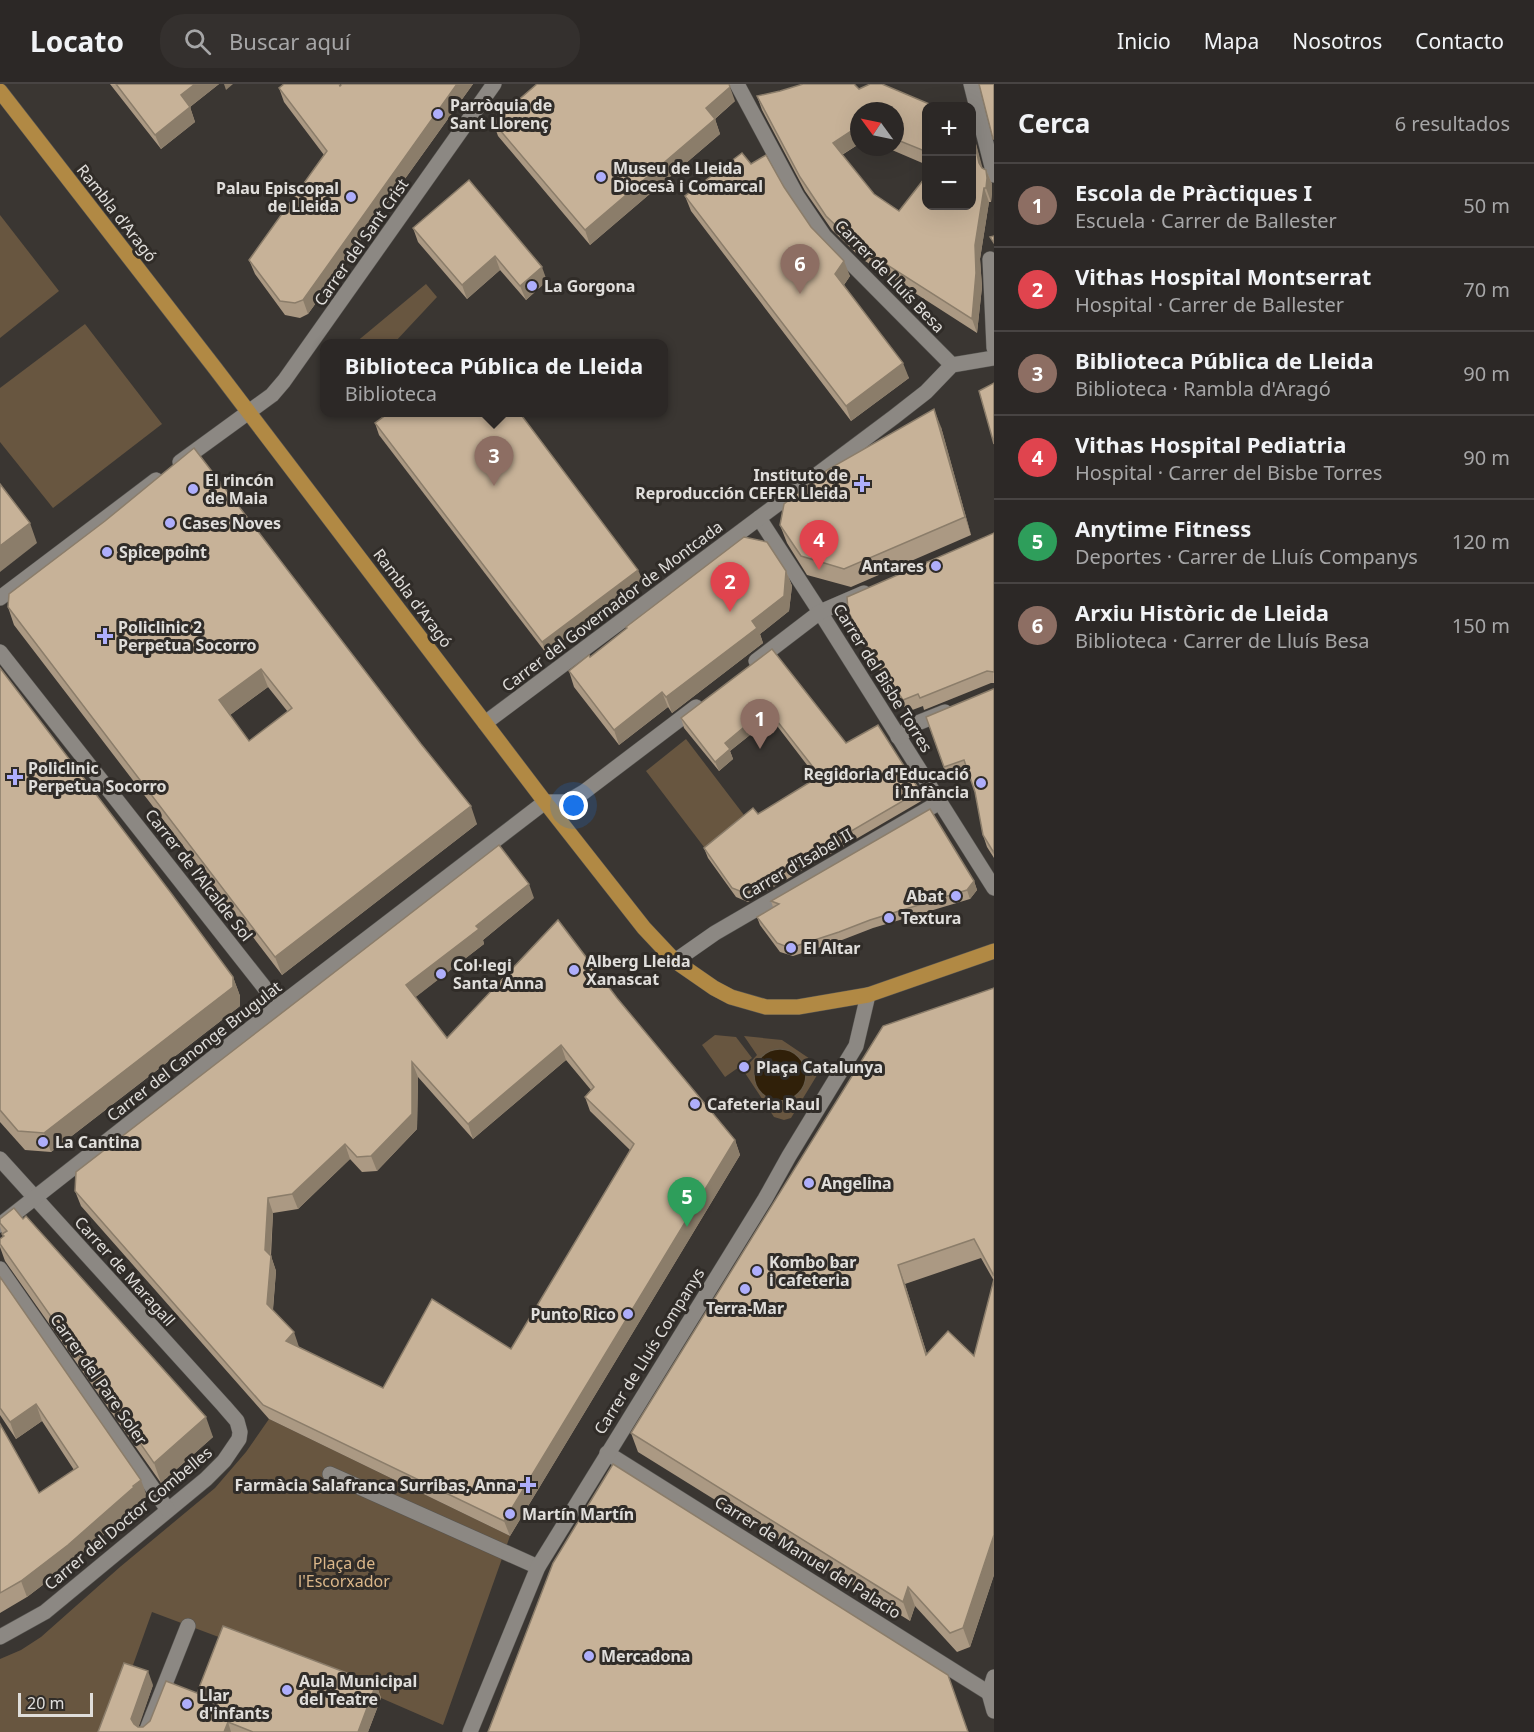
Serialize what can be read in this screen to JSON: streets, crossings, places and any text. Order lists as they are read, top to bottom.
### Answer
{
  "streets": {
    "main road": ["Rambla d'Aragó"],
    "street": [
      "Carrer del Sant Crist",
      "Carrer de Lluís Besa",
      "Carrer del Governador de Montcada",
      "Carrer del Bisbe Torres",
      "Carrer d'Isabel II",
      "Carrer de l'Alcalde Sol",
      "Carrer del Canonge Brugulat",
      "Carrer de Maragall",
      "Carrer de Lluís Companys",
      "Carrer del Pare Soler",
      "Carrer del Doctor Combelles",
      "Carrer de Manuel del Palacio"
    ]
  },
  "crossings": [
    ["Rambla d'Aragó", "Carrer del Sant Crist"],
    ["Rambla d'Aragó", "Carrer del Governador de Montcada"],
    ["Rambla d'Aragó", "Carrer d'Isabel II"],
    ["Rambla d'Aragó", "Carrer del Canonge Brugulat"],
    ["Rambla d'Aragó", "Carrer de Lluís Companys"],
    ["Carrer de Lluís Besa", "Carrer del Governador de Montcada"],
    ["Carrer del Governador de Montcada", "Carrer del Bisbe Torres"],
    ["Carrer del Bisbe Torres", "Carrer d'Isabel II"],
    ["Carrer de l'Alcalde Sol", "Carrer del Canonge Brugulat"],
    ["Carrer del Canonge Brugulat", "Carrer de Maragall"],
    ["Carrer de Maragall", "Carrer del Doctor Combelles"],
    ["Carrer de Lluís Companys", "Carrer de Manuel del Palacio"],
    ["Carrer del Pare Soler", "Carrer del Doctor Combelles"]
  ],
  "parks": ["Plaça de l'Escorxador"],
  "places": {
    "other": [
      "Parròquia de Sant Llorenç",
      "Museu de Lleida Diocesà i Comarcal",
      "Palau Episcopal de Lleida",
      "La Gorgona",
      "El rincón de Maia",
      "Cases Noves",
      "Spice point",
      "Antares",
      "Regidoria d'Educació i Infància",
      "Abat",
      "Textura",
      "El Altar",
      "Alberg Lleida Xanascat",
      "Col·legi Santa Anna",
      "Plaça Catalunya",
      "Cafeteria Raul",
      "La Cantina",
      "Angelina",
      "Kombo bar i cafeteria",
      "Terra-Mar",
      "Punto Rico",
      "Martín Martín",
      "Mercadona",
      "Aula Municipal del Teatre",
      "Llar d'infants"
    ],
    "health": [
      "Instituto de Reproducción CEFER Lleida",
      "Policlinic 2 Perpetua Socorro",
      "Policlinic Perpetua Socorro",
      "Farmàcia Salafranca Surribas, Anna"
    ]
  },
  "scale_bar": "20 m",
  "north": "top left",
  "page": {
    "header": "Locato",
    "search": "Buscar aquí",
    "nav": [
      "Inicio",
      "Mapa",
      "Nosotros",
      "Contacto"
    ],
    "heading": ["Cerca", "6 resultados"],
    "map_buttons": ["+", "−"],
    "list": [
      {
        "mark": "1",
        "name": "Escola de Pràctiques I",
        "note": "Escuela · Carrer de Ballester",
        "value": "50 m"
      },
      {
        "mark": "2",
        "name": "Vithas Hospital Montserrat",
        "note": "Hospital · Carrer de Ballester",
        "value": "70 m"
      },
      {
        "mark": "3",
        "name": "Biblioteca Pública de Lleida",
        "note": "Biblioteca · Rambla d'Aragó",
        "value": "90 m"
      },
      {
        "mark": "4",
        "name": "Vithas Hospital Pediatria",
        "note": "Hospital · Carrer del Bisbe Torres",
        "value": "90 m"
      },
      {
        "mark": "5",
        "name": "Anytime Fitness",
        "note": "Deportes · Carrer de Lluís Companys",
        "value": "120 m"
      },
      {
        "mark": "6",
        "name": "Arxiu Històric de Lleida",
        "note": "Biblioteca · Carrer de Lluís Besa",
        "value": "150 m"
      }
    ],
    "pins": [
      "6",
      "3",
      "4",
      "2",
      "1",
      "5"
    ],
    "popup": ["Biblioteca Pública de Lleida", "Biblioteca"],
    "scale": "20 m"
  }
}
